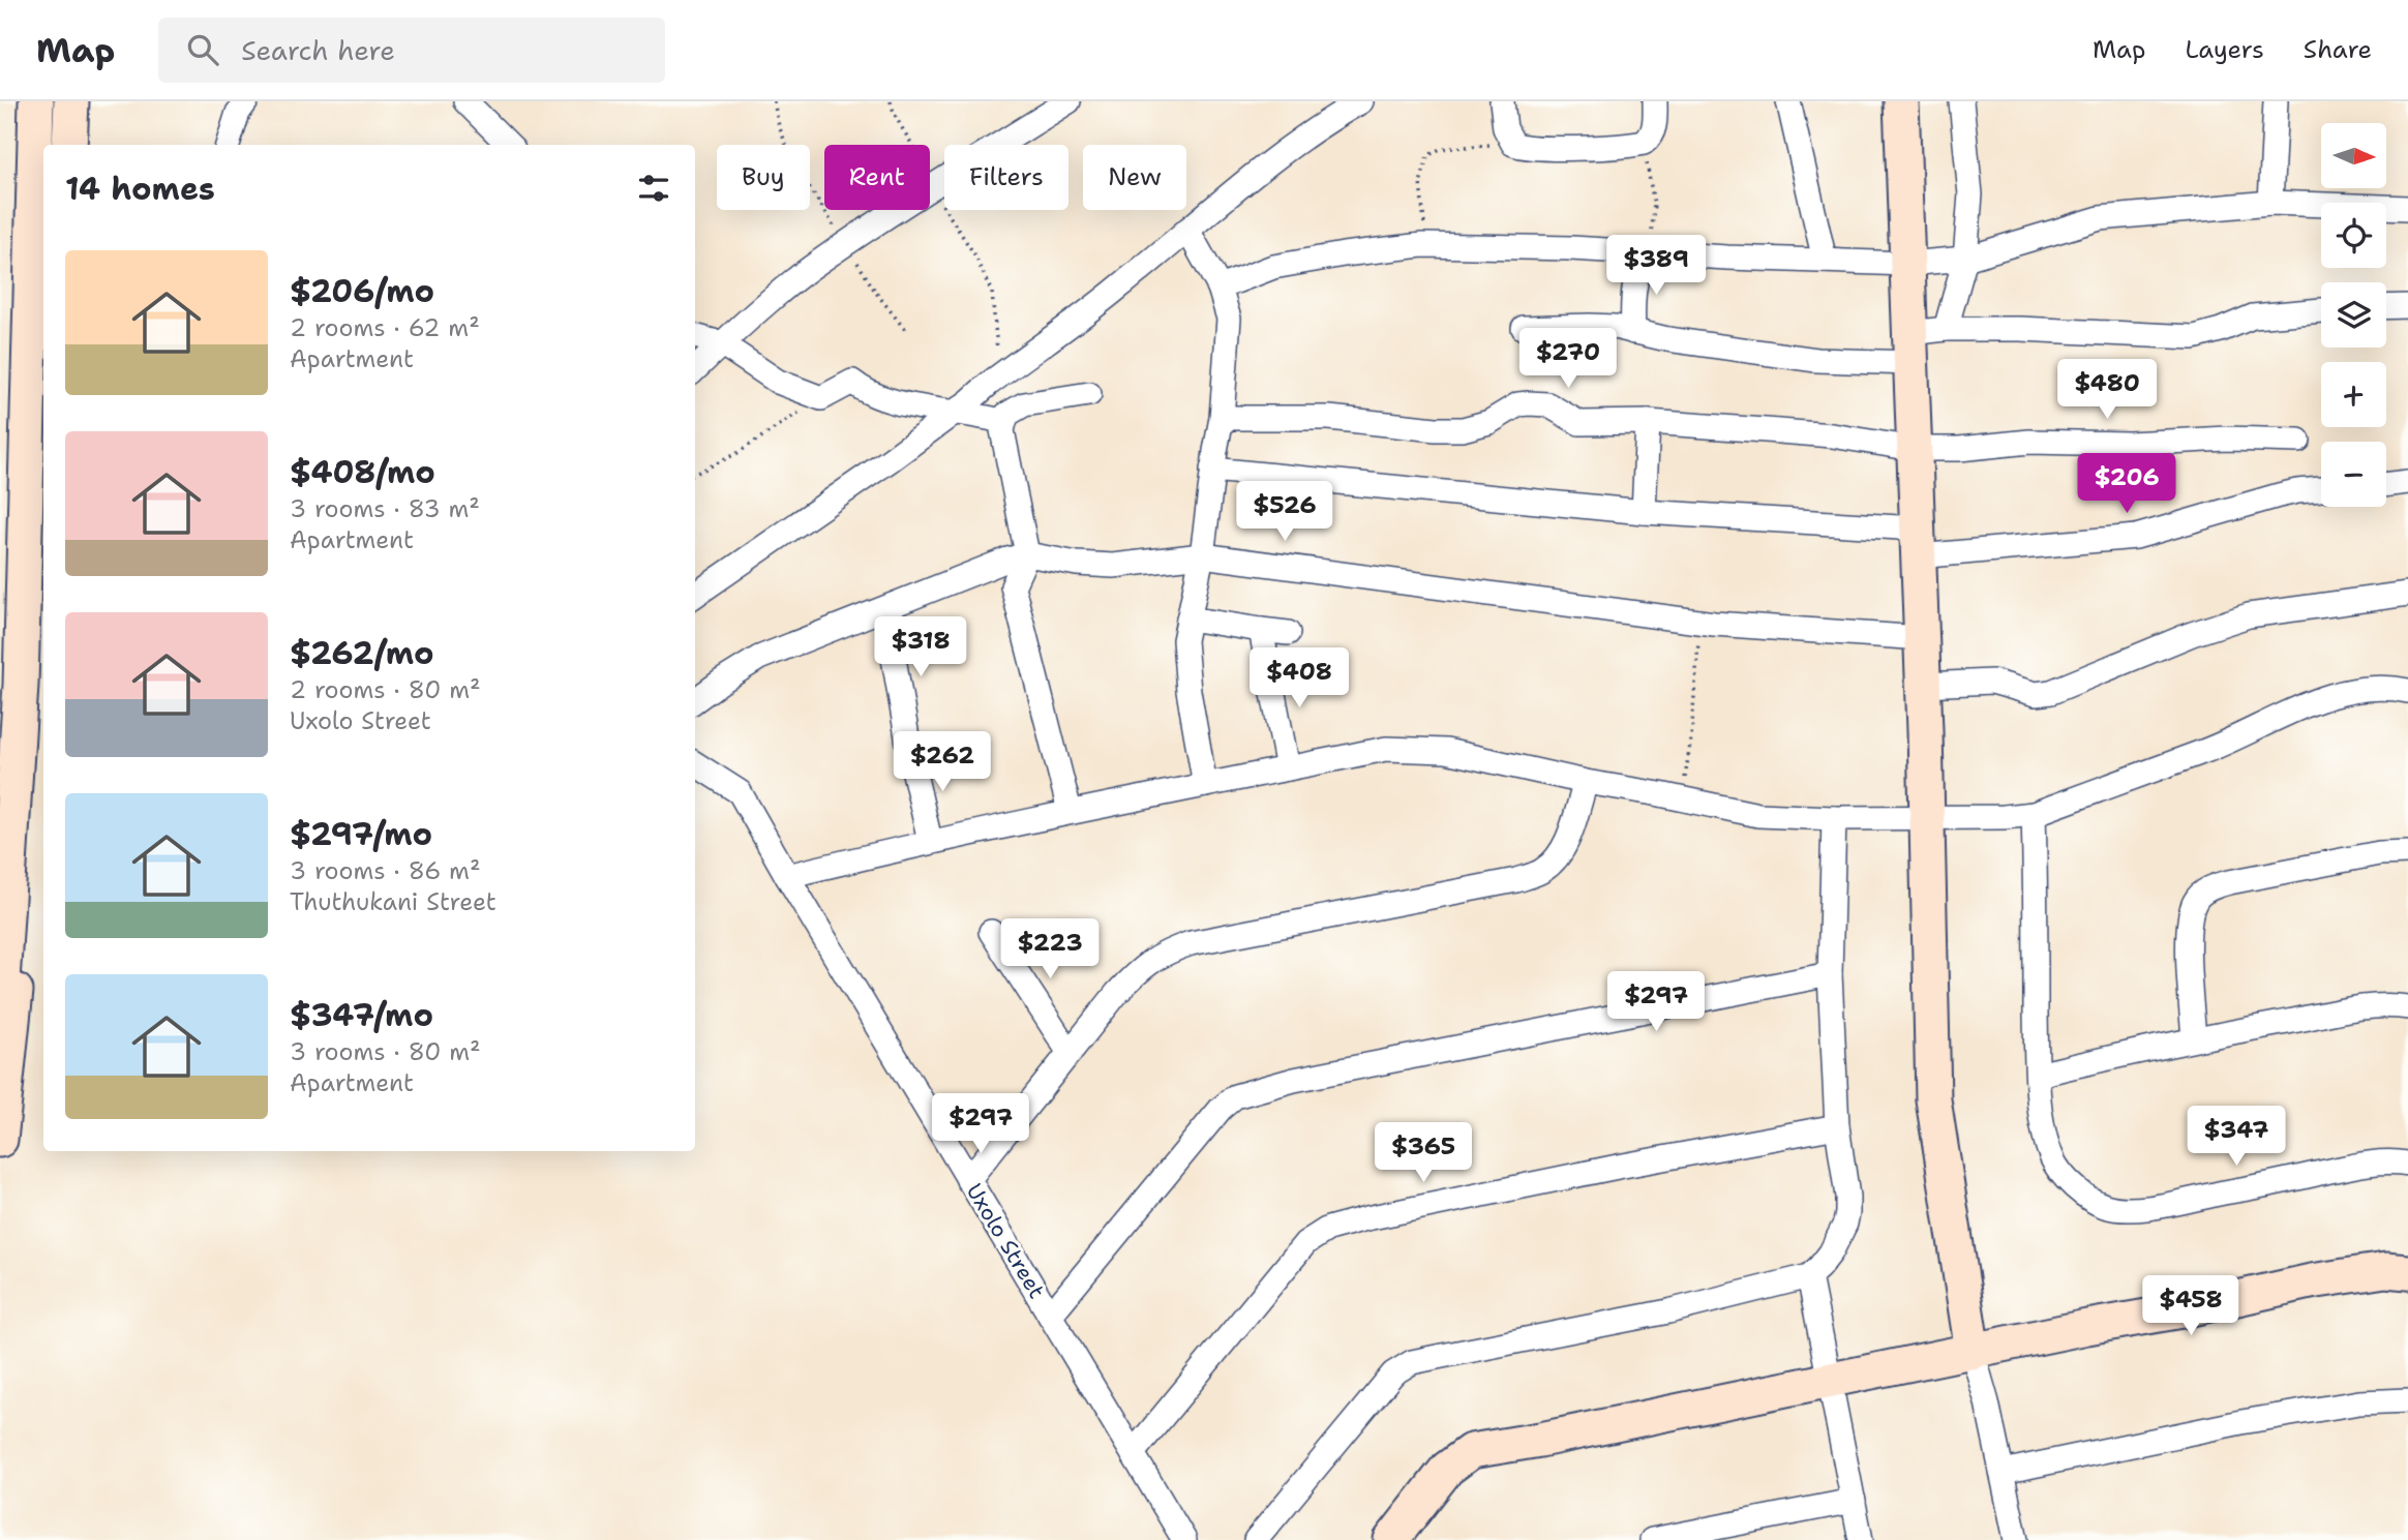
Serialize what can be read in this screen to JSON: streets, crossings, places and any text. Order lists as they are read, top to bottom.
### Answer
{
  "streets": {
    "street": ["Uxolo Street"]
  },
  "north": "right",
  "page": {
    "header": "Map",
    "search": "Search here",
    "nav": ["Map", "Layers", "Share"],
    "map_buttons": ["+", "−"],
    "chip": [
      "Buy",
      "Rent",
      "Filters",
      "New"
    ],
    "heading": "14 homes",
    "list": [
      {
        "name": "$206/mo",
        "note": "2 rooms · 62 m² · Apartment"
      },
      {
        "name": "$408/mo",
        "note": "3 rooms · 83 m² · Apartment"
      },
      {
        "name": "$262/mo",
        "note": "2 rooms · 80 m² · Uxolo Street"
      },
      {
        "name": "$297/mo",
        "note": "3 rooms · 86 m² · Thuthukani Street"
      },
      {
        "name": "$347/mo",
        "note": "3 rooms · 80 m² · Apartment"
      }
    ],
    "price": [
      "$389",
      "$270",
      "$480",
      "$206",
      "$526",
      "$318",
      "$408",
      "$262",
      "$223",
      "$297",
      "$297",
      "$347",
      "$365",
      "$458"
    ]
  }
}
